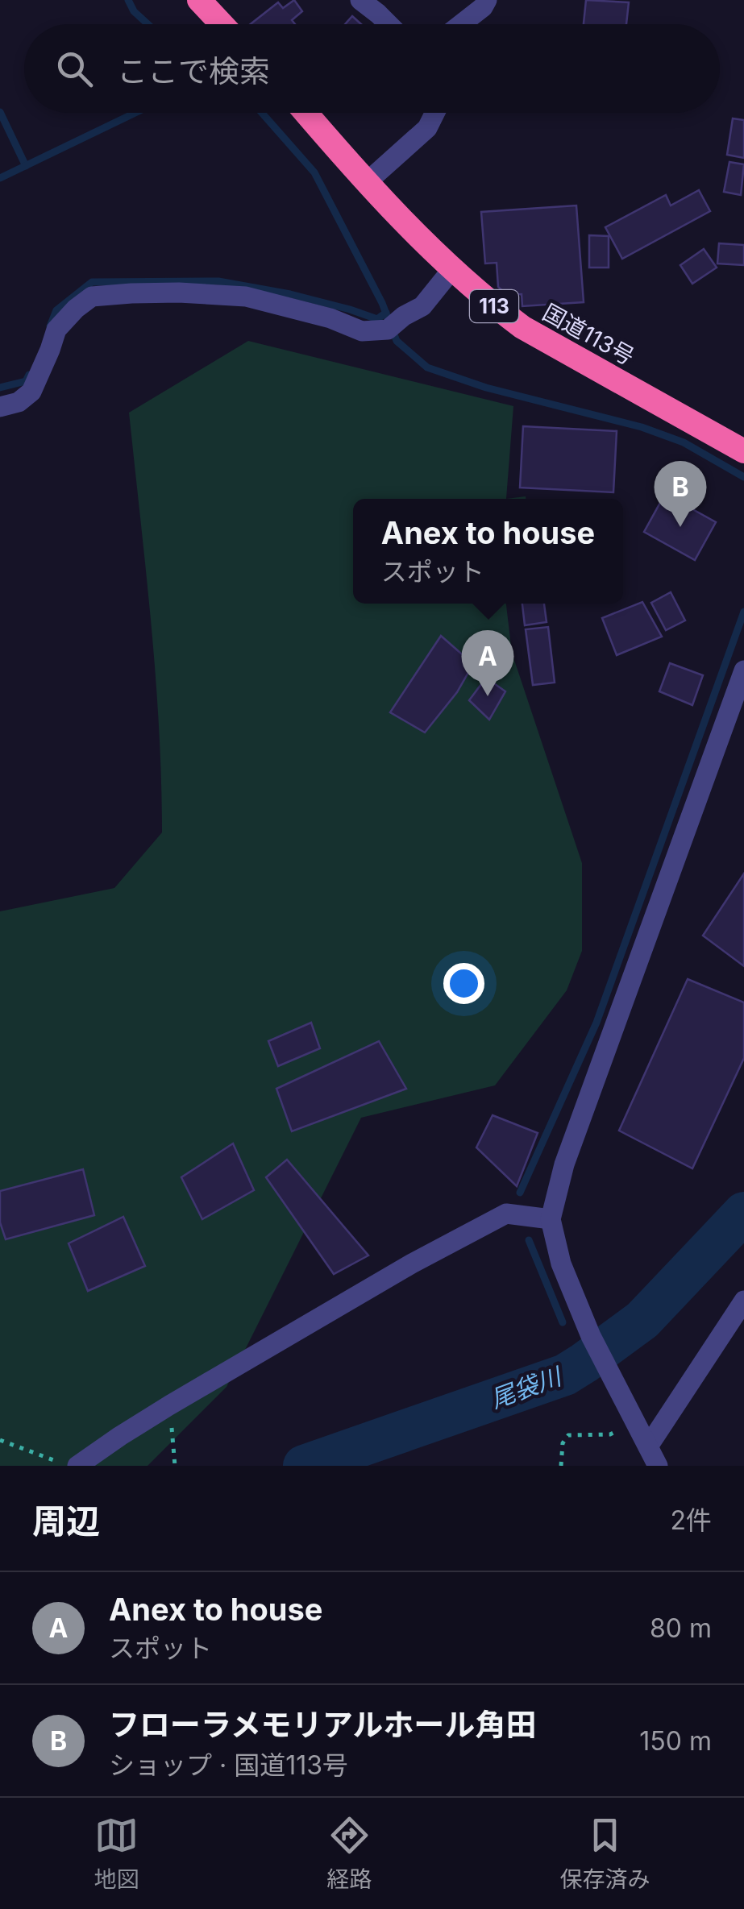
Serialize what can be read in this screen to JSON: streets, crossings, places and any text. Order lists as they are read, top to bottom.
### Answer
{
  "streets": {
    "highway": ["113", "国道113号"]
  },
  "water": ["尾袋川"],
  "page": {
    "search": "ここで検索",
    "pins": ["B", "A"],
    "popup": ["Anex to house", "スポット"],
    "heading": ["周辺", "2件"],
    "list": [
      {
        "mark": "A",
        "name": "Anex to house",
        "note": "スポット",
        "value": "80 m"
      },
      {
        "mark": "B",
        "name": "フローラメモリアルホール角田",
        "note": "ショップ · 国道113号",
        "value": "150 m"
      }
    ],
    "nav": ["地図", "経路", "保存済み"]
  }
}
